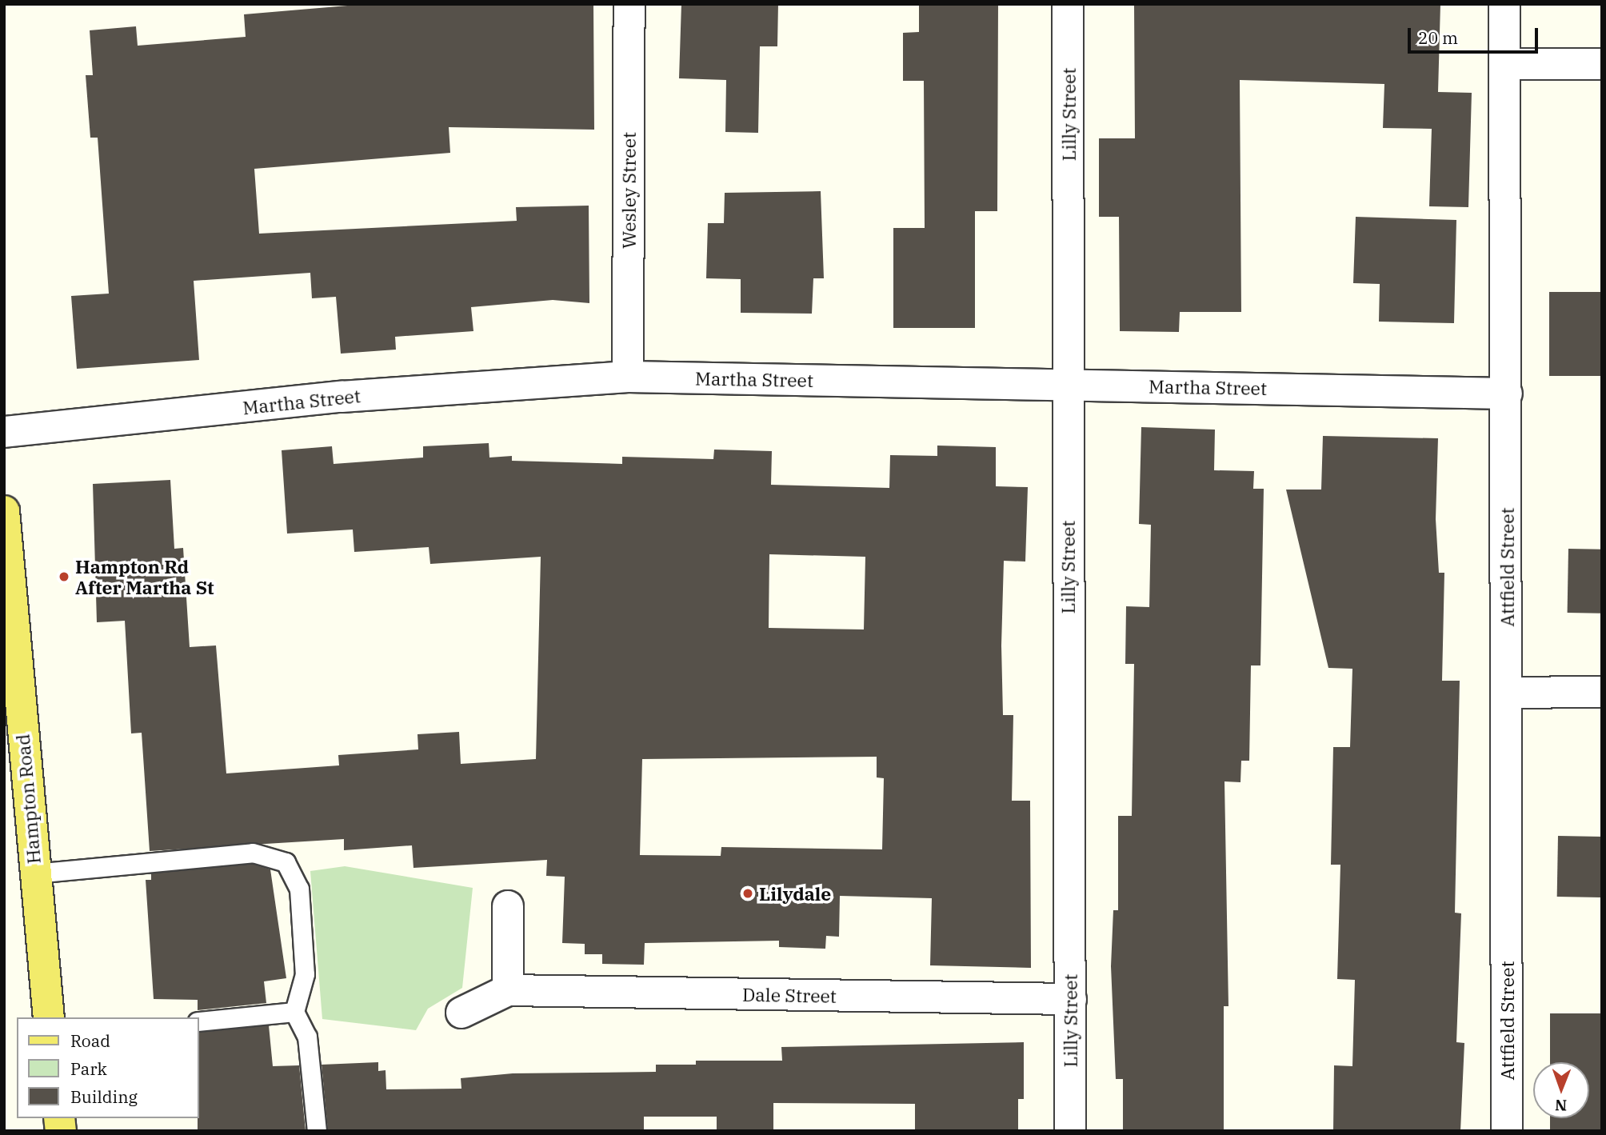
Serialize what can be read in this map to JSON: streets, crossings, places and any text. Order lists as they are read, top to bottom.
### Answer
{
  "streets": {
    "main road": ["Hampton Road"],
    "street": [
      "Lilly Street",
      "Wesley Street",
      "Martha Street",
      "Attfield Street",
      "Dale Street"
    ]
  },
  "crossings": [
    ["Lilly Street", "Martha Street"],
    ["Lilly Street", "Dale Street"],
    ["Wesley Street", "Martha Street"],
    ["Martha Street", "Attfield Street"]
  ],
  "places": ["Hampton Rd After Martha St", "Lilydale"],
  "legend": ["Road", "Park", "Building"],
  "scale_bar": "20 m",
  "north": "bottom"
}
